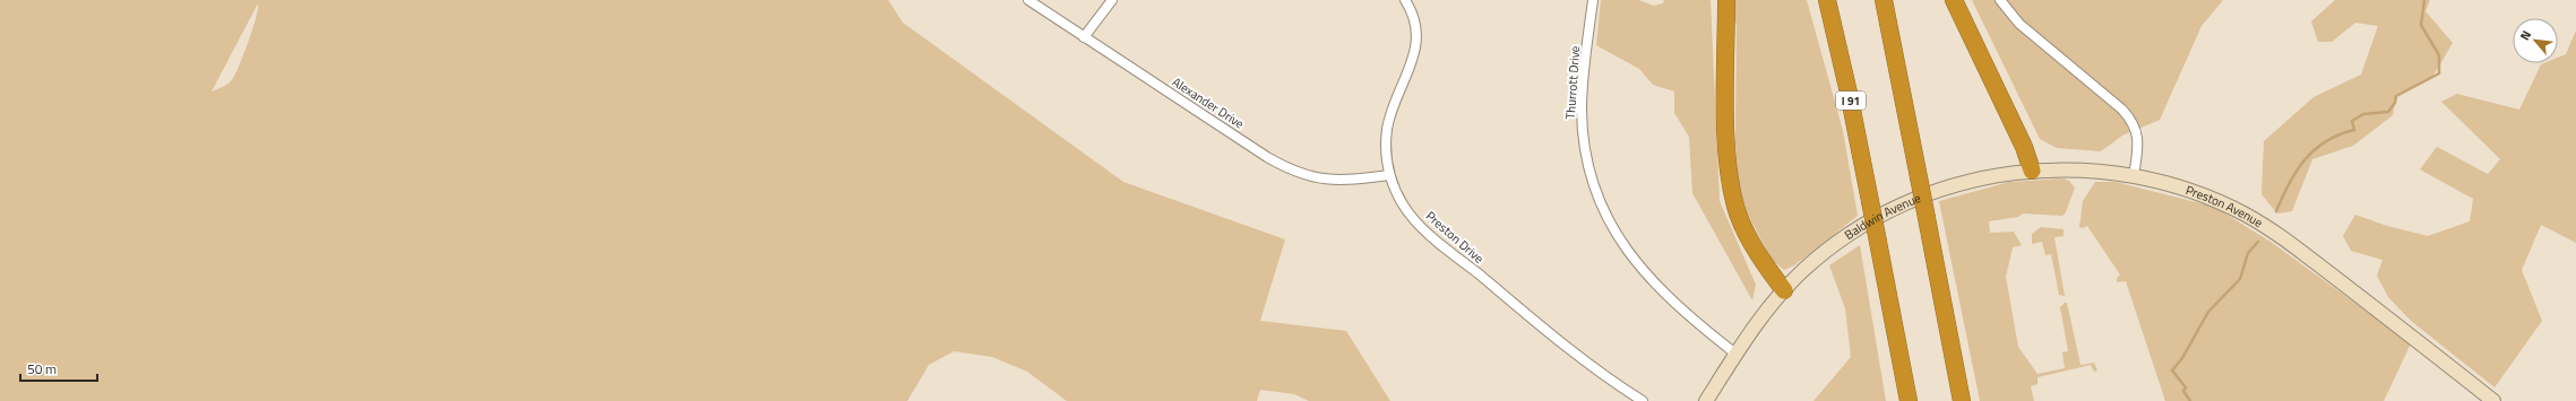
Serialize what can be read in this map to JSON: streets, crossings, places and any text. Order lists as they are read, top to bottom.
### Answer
{
  "streets": {
    "highway": ["I 91"],
    "main road": ["Preston Avenue", "Baldwin Avenue"],
    "street": ["Thurrott Drive", "Alexander Drive", "Preston Drive"]
  },
  "crossings": [
    ["Thurrott Drive", "Baldwin Avenue"],
    ["Alexander Drive", "Preston Drive"],
    ["Preston Avenue", "Baldwin Avenue"]
  ],
  "scale_bar": "50 m",
  "north": "top left"
}
